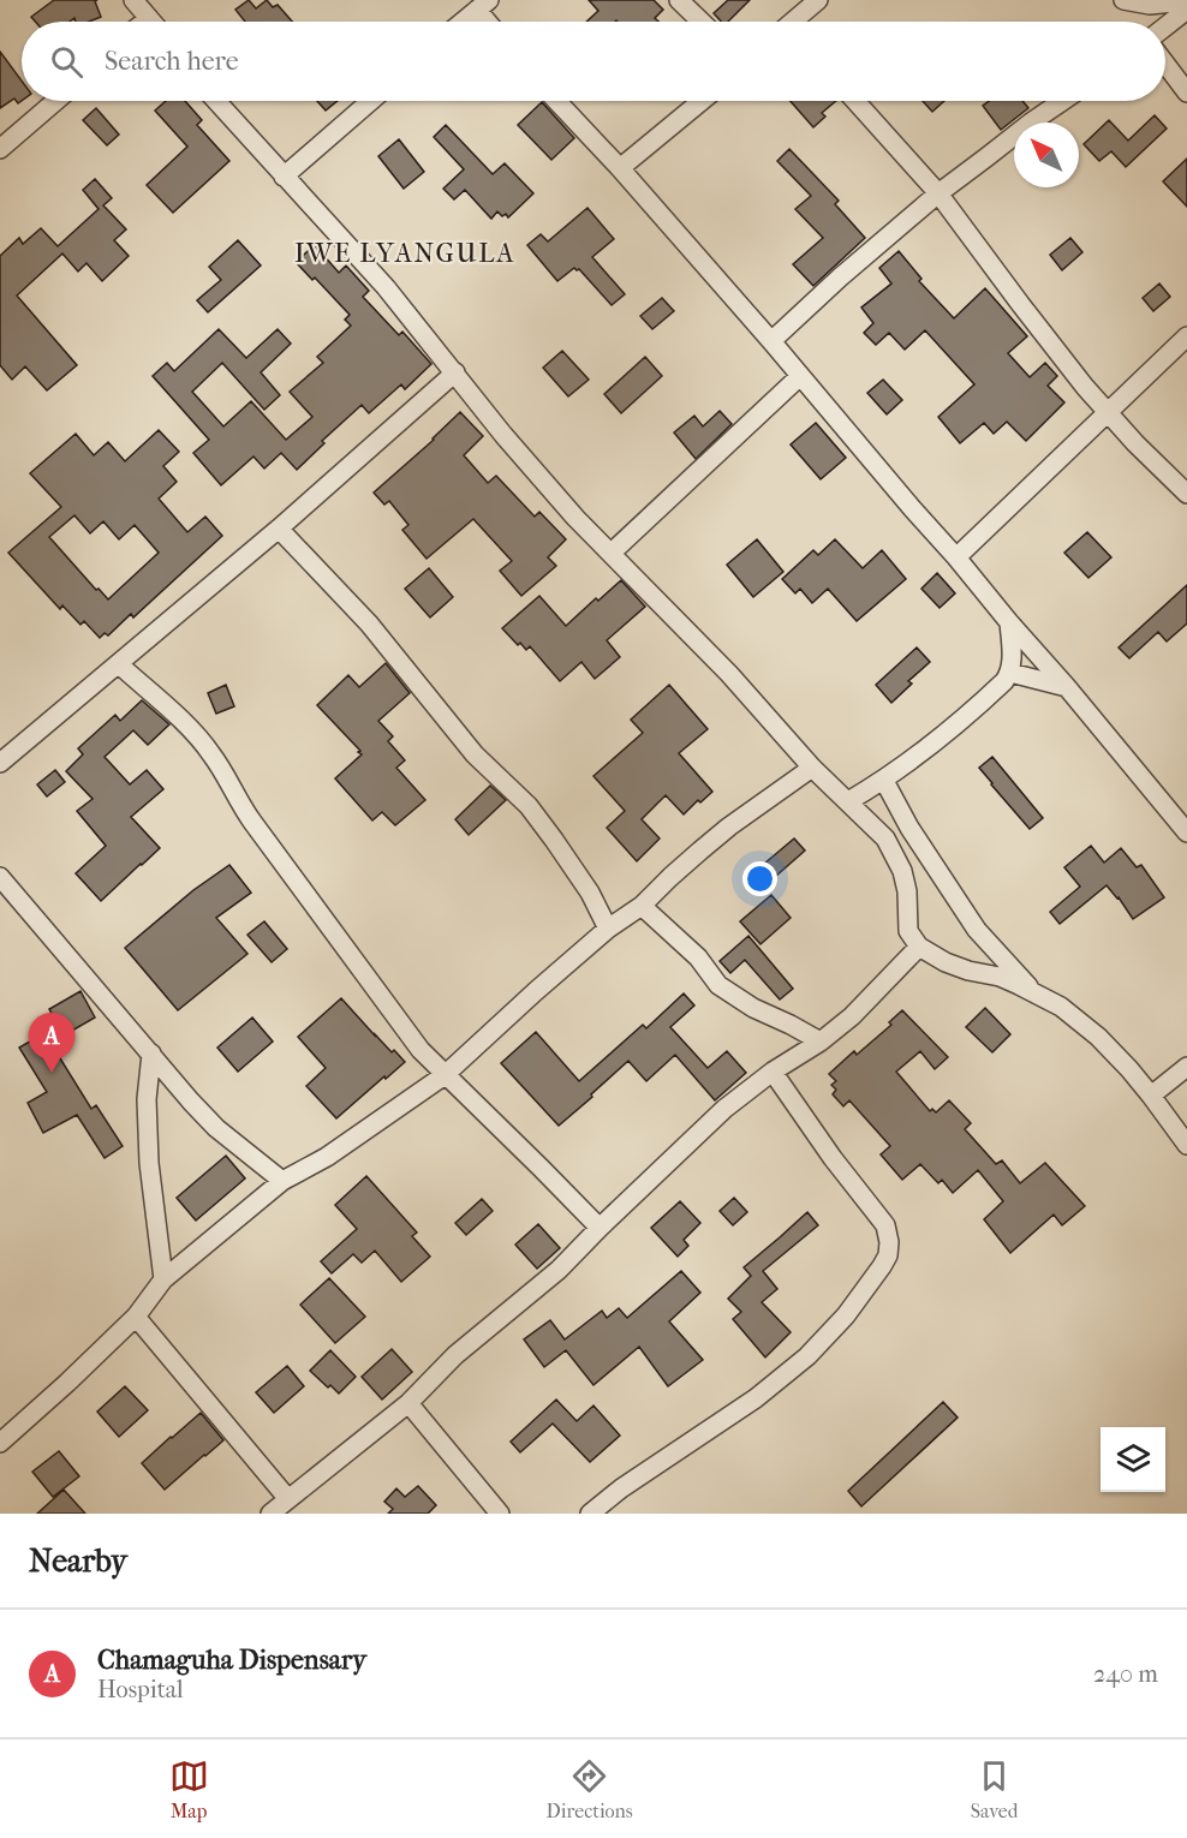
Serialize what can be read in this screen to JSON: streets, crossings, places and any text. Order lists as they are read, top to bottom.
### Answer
{
  "districts": ["IWE LYANGULA"],
  "north": "top left",
  "page": {
    "search": "Search here",
    "pins": "A",
    "heading": "Nearby",
    "list": [
      {
        "mark": "A",
        "name": "Chamaguha Dispensary",
        "note": "Hospital",
        "value": "240 m"
      }
    ],
    "nav": ["Map", "Directions", "Saved"]
  }
}
